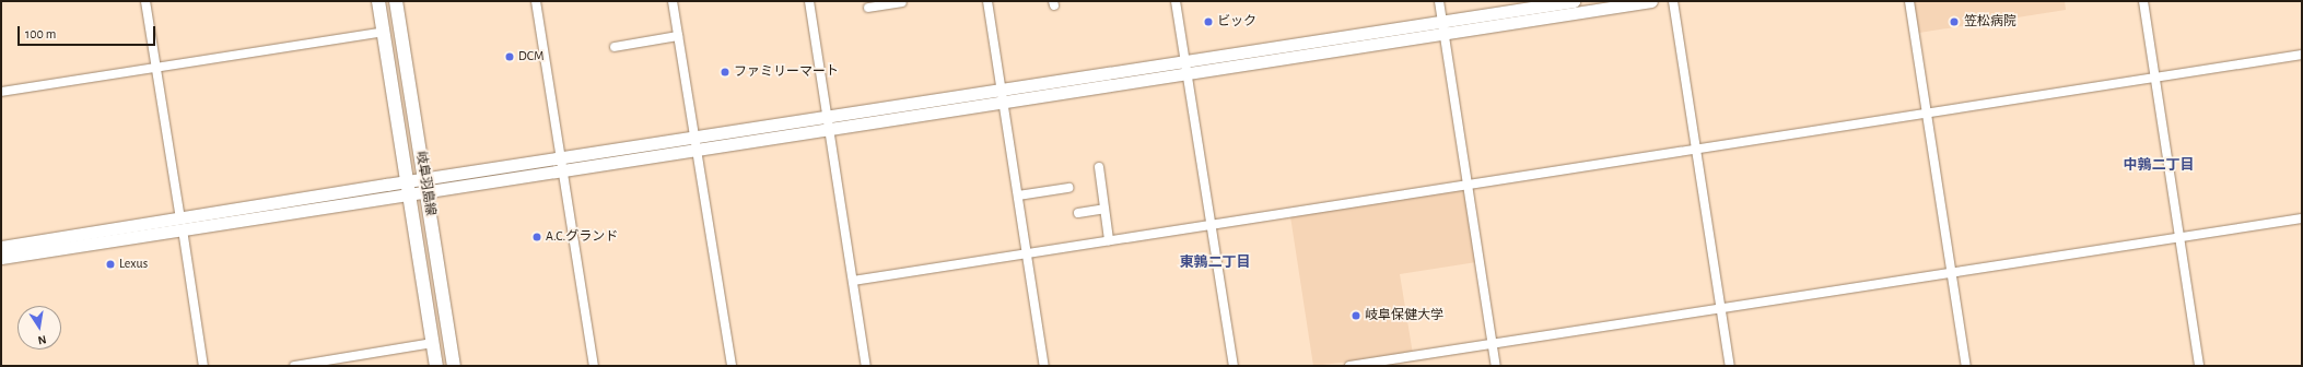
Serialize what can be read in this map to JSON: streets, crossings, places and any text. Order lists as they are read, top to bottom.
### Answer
{
  "streets": {
    "main road": ["岐阜羽島線"]
  },
  "districts": ["中鶉二丁目", "東鶉二丁目"],
  "places": [
    "ビック",
    "笠松病院",
    "DCM",
    "ファミリーマート",
    "A.C.グランド",
    "Lexus",
    "岐阜保健大学"
  ],
  "scale_bar": "100 m",
  "north": "bottom"
}
